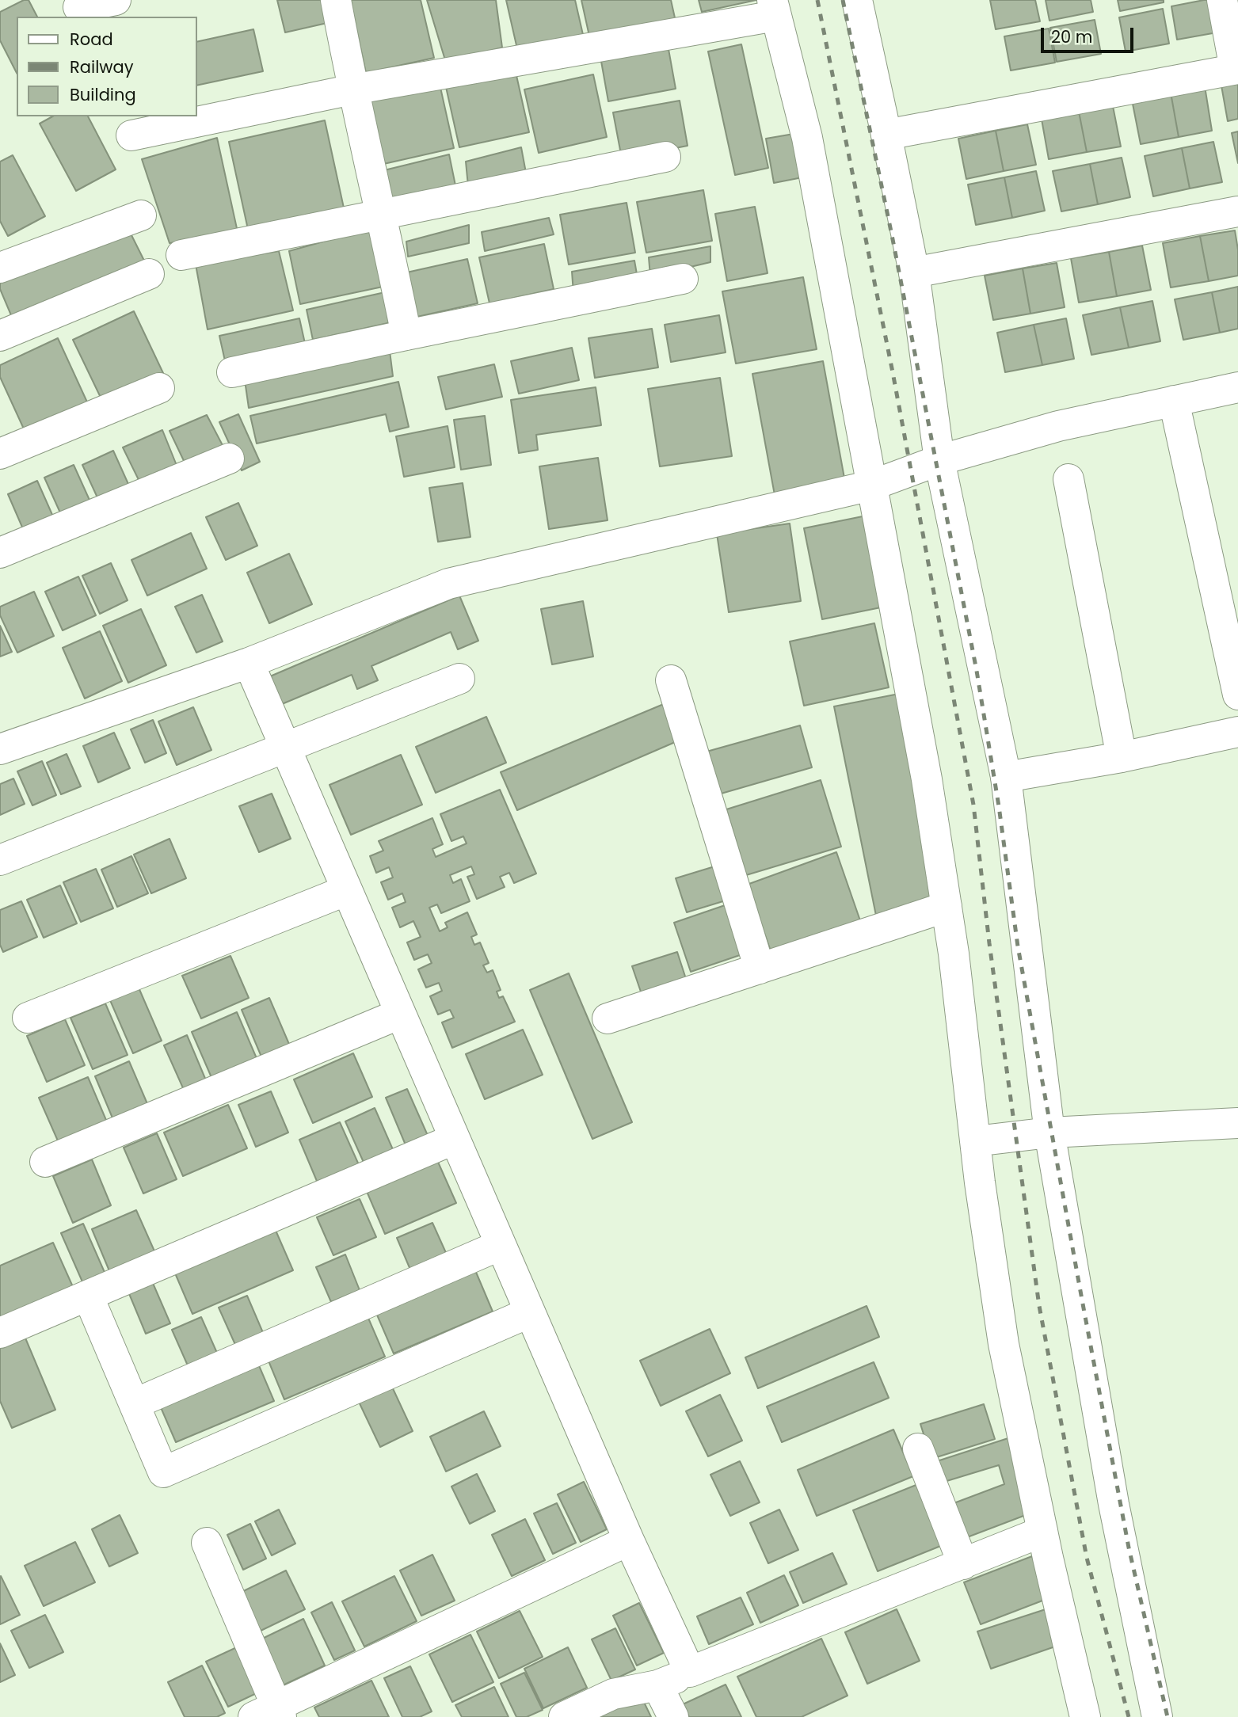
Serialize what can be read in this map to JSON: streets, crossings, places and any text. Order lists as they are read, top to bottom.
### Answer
{
  "legend": ["Road", "Railway", "Building"],
  "scale_bar": "20 m"
}
